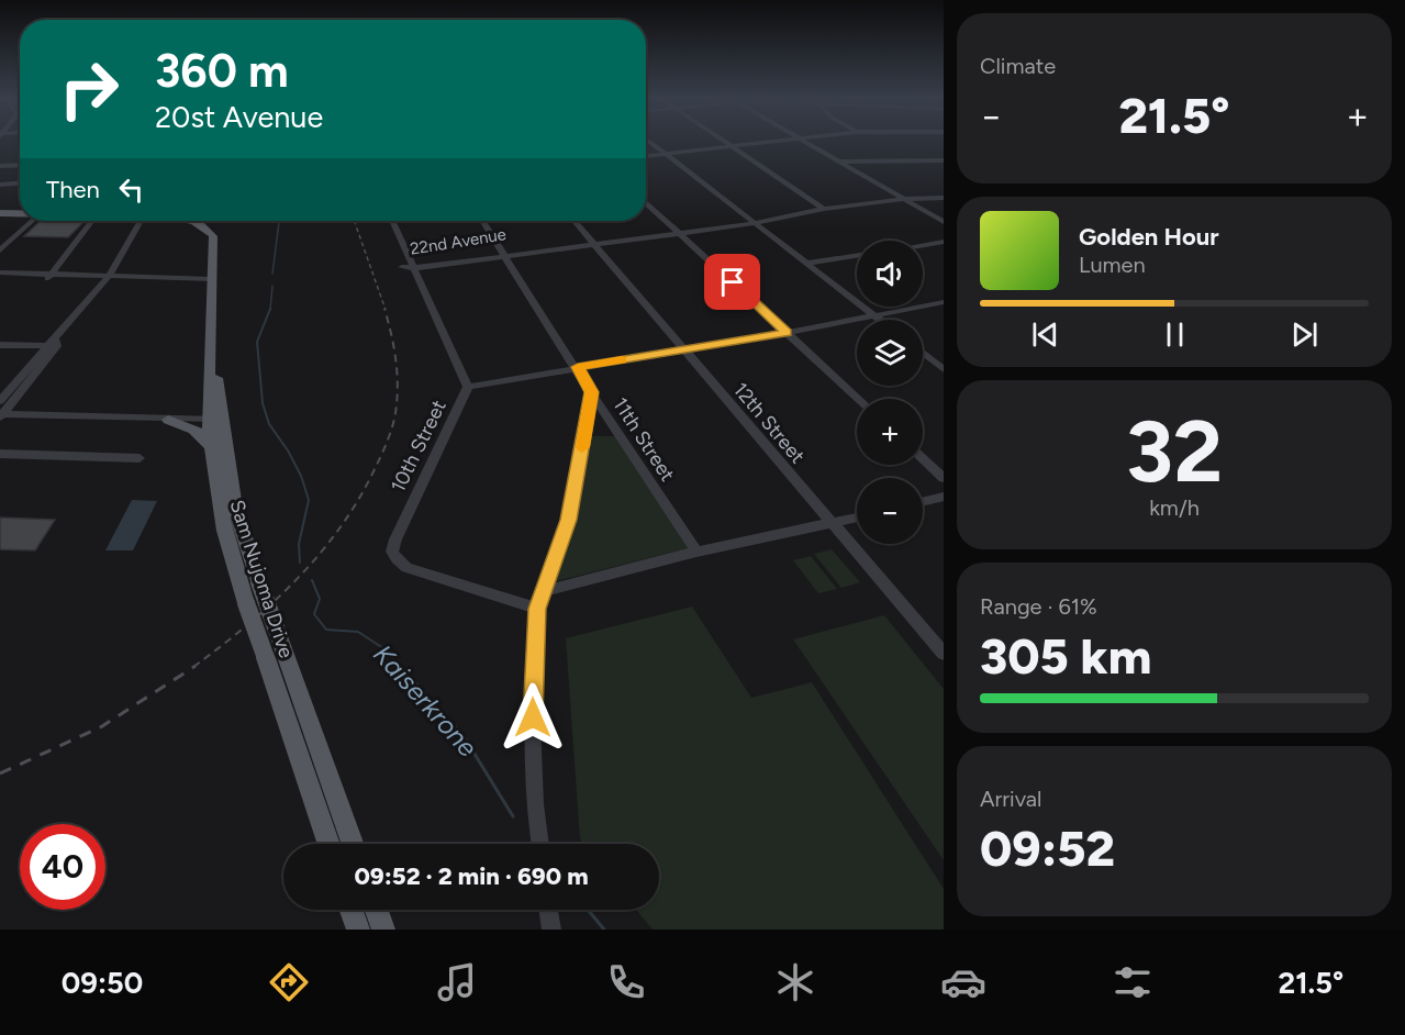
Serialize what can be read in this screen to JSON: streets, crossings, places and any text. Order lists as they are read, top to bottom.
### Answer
{
  "streets": {
    "main road": ["Sam Nujoma Drive"],
    "street": [
      "22nd Avenue",
      "12th Street",
      "11th Street",
      "10th Street"
    ]
  },
  "crossings": [
    ["22nd Avenue", "12th Street"],
    ["22nd Avenue", "11th Street"],
    ["22nd Avenue", "10th Street"]
  ],
  "water": ["Kaiserkrone"],
  "page": {
    "tile": [
      "Climate",
      ["32", "km/h"],
      ["Range · 61%", "305 km"],
      ["Arrival", "09:52"]
    ],
    "turn": ["360 m", "20st Avenue"],
    "heat": ["−", "21.5°", "+"],
    "then": "Then",
    "song": ["Golden Hour", "Lumen"],
    "map_buttons": ["+", "−"],
    "limit": "40",
    "trip": "09:52 · 2 min · 690 m",
    "tabs": ["09:50", "21.5°"]
  }
}
